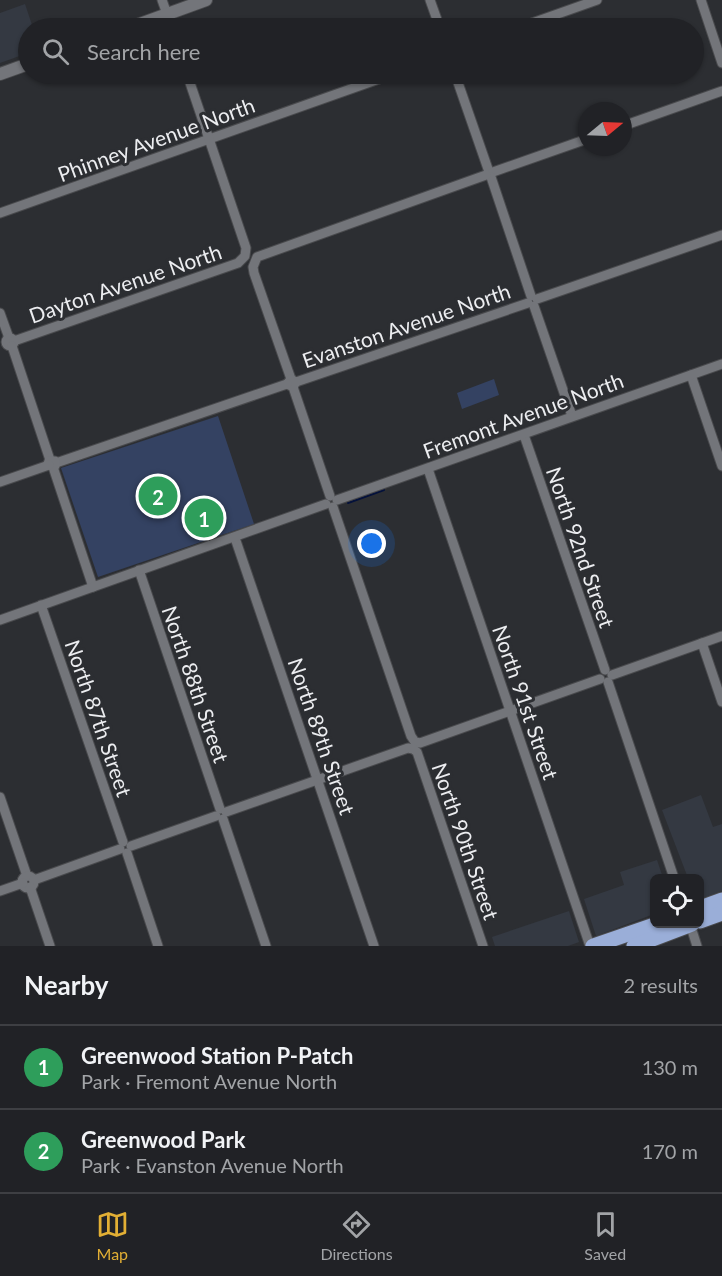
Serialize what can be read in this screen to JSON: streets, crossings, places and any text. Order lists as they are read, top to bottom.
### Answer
{
  "streets": {
    "street": [
      "Phinney Avenue North",
      "Dayton Avenue North",
      "Evanston Avenue North",
      "Fremont Avenue North",
      "North 92nd Street",
      "North 88th Street",
      "North 91st Street",
      "North 87th Street",
      "North 89th Street",
      "North 90th Street"
    ]
  },
  "crossings": [
    ["Phinney Avenue North", "Dayton Avenue North"],
    ["Dayton Avenue North", "North 90th Street"],
    ["Evanston Avenue North", "North 90th Street"],
    ["Fremont Avenue North", "North 92nd Street"],
    ["Fremont Avenue North", "North 88th Street"],
    ["Fremont Avenue North", "North 91st Street"],
    ["Fremont Avenue North", "North 87th Street"],
    ["Fremont Avenue North", "North 89th Street"],
    ["Fremont Avenue North", "North 90th Street"]
  ],
  "north": "right",
  "page": {
    "search": "Search here",
    "pins": ["2", "1"],
    "heading": ["Nearby", "2 results"],
    "list": [
      {
        "mark": "1",
        "name": "Greenwood Station P-Patch",
        "note": "Park · Fremont Avenue North",
        "value": "130 m"
      },
      {
        "mark": "2",
        "name": "Greenwood Park",
        "note": "Park · Evanston Avenue North",
        "value": "170 m"
      }
    ],
    "nav": ["Map", "Directions", "Saved"]
  }
}
